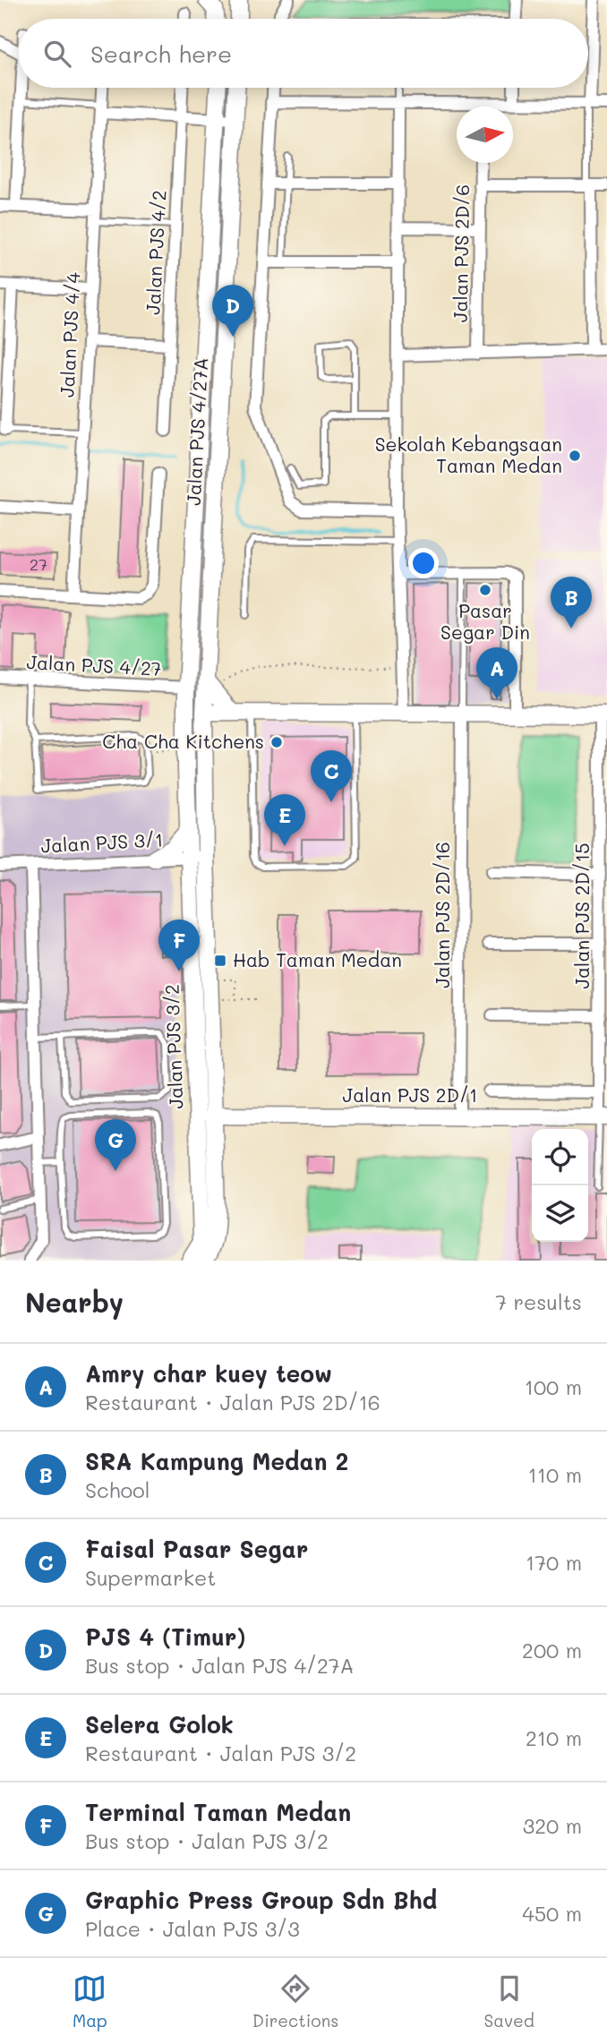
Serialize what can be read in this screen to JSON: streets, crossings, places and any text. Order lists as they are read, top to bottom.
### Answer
{
  "streets": {
    "main road": ["Jalan PJS 4/27A", "Jalan PJS 3/2", "Jalan PJS 2D/1"],
    "street": [
      "Jalan PJS 4/2",
      "Jalan PJS 2D/6",
      "Jalan PJS 4/4",
      "Jalan PJS 4/27",
      "Jalan PJS 3/1",
      "Jalan PJS 2D/16",
      "Jalan PJS 2D/15"
    ]
  },
  "crossings": [
    ["Jalan PJS 4/4", "Jalan PJS 4/27A"],
    ["Jalan PJS 4/27A", "Jalan PJS 4/27"],
    ["Jalan PJS 4/27A", "Jalan PJS 3/2"],
    ["Jalan PJS 4/27", "Jalan PJS 3/2"],
    ["Jalan PJS 3/1", "Jalan PJS 3/2"],
    ["Jalan PJS 2D/16", "Jalan PJS 2D/1"],
    ["Jalan PJS 2D/15", "Jalan PJS 2D/1"],
    ["Jalan PJS 3/2", "Jalan PJS 2D/1"]
  ],
  "places": {
    "other": ["Sekolah Kebangsaan Taman Medan", "Pasar Segar Din", "Cha Cha Kitchens"],
    "transit": ["Hab Taman Medan"]
  },
  "house_numbers": ["27"],
  "north": "right",
  "page": {
    "search": "Search here",
    "pins": [
      "D",
      "B",
      "A",
      "C",
      "E",
      "F",
      "G"
    ],
    "heading": ["Nearby", "7 results"],
    "list": [
      {
        "mark": "A",
        "name": "Amry char kuey teow",
        "note": "Restaurant · Jalan PJS 2D/16",
        "value": "100 m"
      },
      {
        "mark": "B",
        "name": "SRA Kampung Medan 2",
        "note": "School",
        "value": "110 m"
      },
      {
        "mark": "C",
        "name": "Faisal Pasar Segar",
        "note": "Supermarket",
        "value": "170 m"
      },
      {
        "mark": "D",
        "name": "PJS 4 (Timur)",
        "note": "Bus stop · Jalan PJS 4/27A",
        "value": "200 m"
      },
      {
        "mark": "E",
        "name": "Selera Golok",
        "note": "Restaurant · Jalan PJS 3/2",
        "value": "210 m"
      },
      {
        "mark": "F",
        "name": "Terminal Taman Medan",
        "note": "Bus stop · Jalan PJS 3/2",
        "value": "320 m"
      },
      {
        "mark": "G",
        "name": "Graphic Press Group Sdn Bhd",
        "note": "Place · Jalan PJS 3/3",
        "value": "450 m"
      }
    ],
    "nav": ["Map", "Directions", "Saved"]
  }
}
